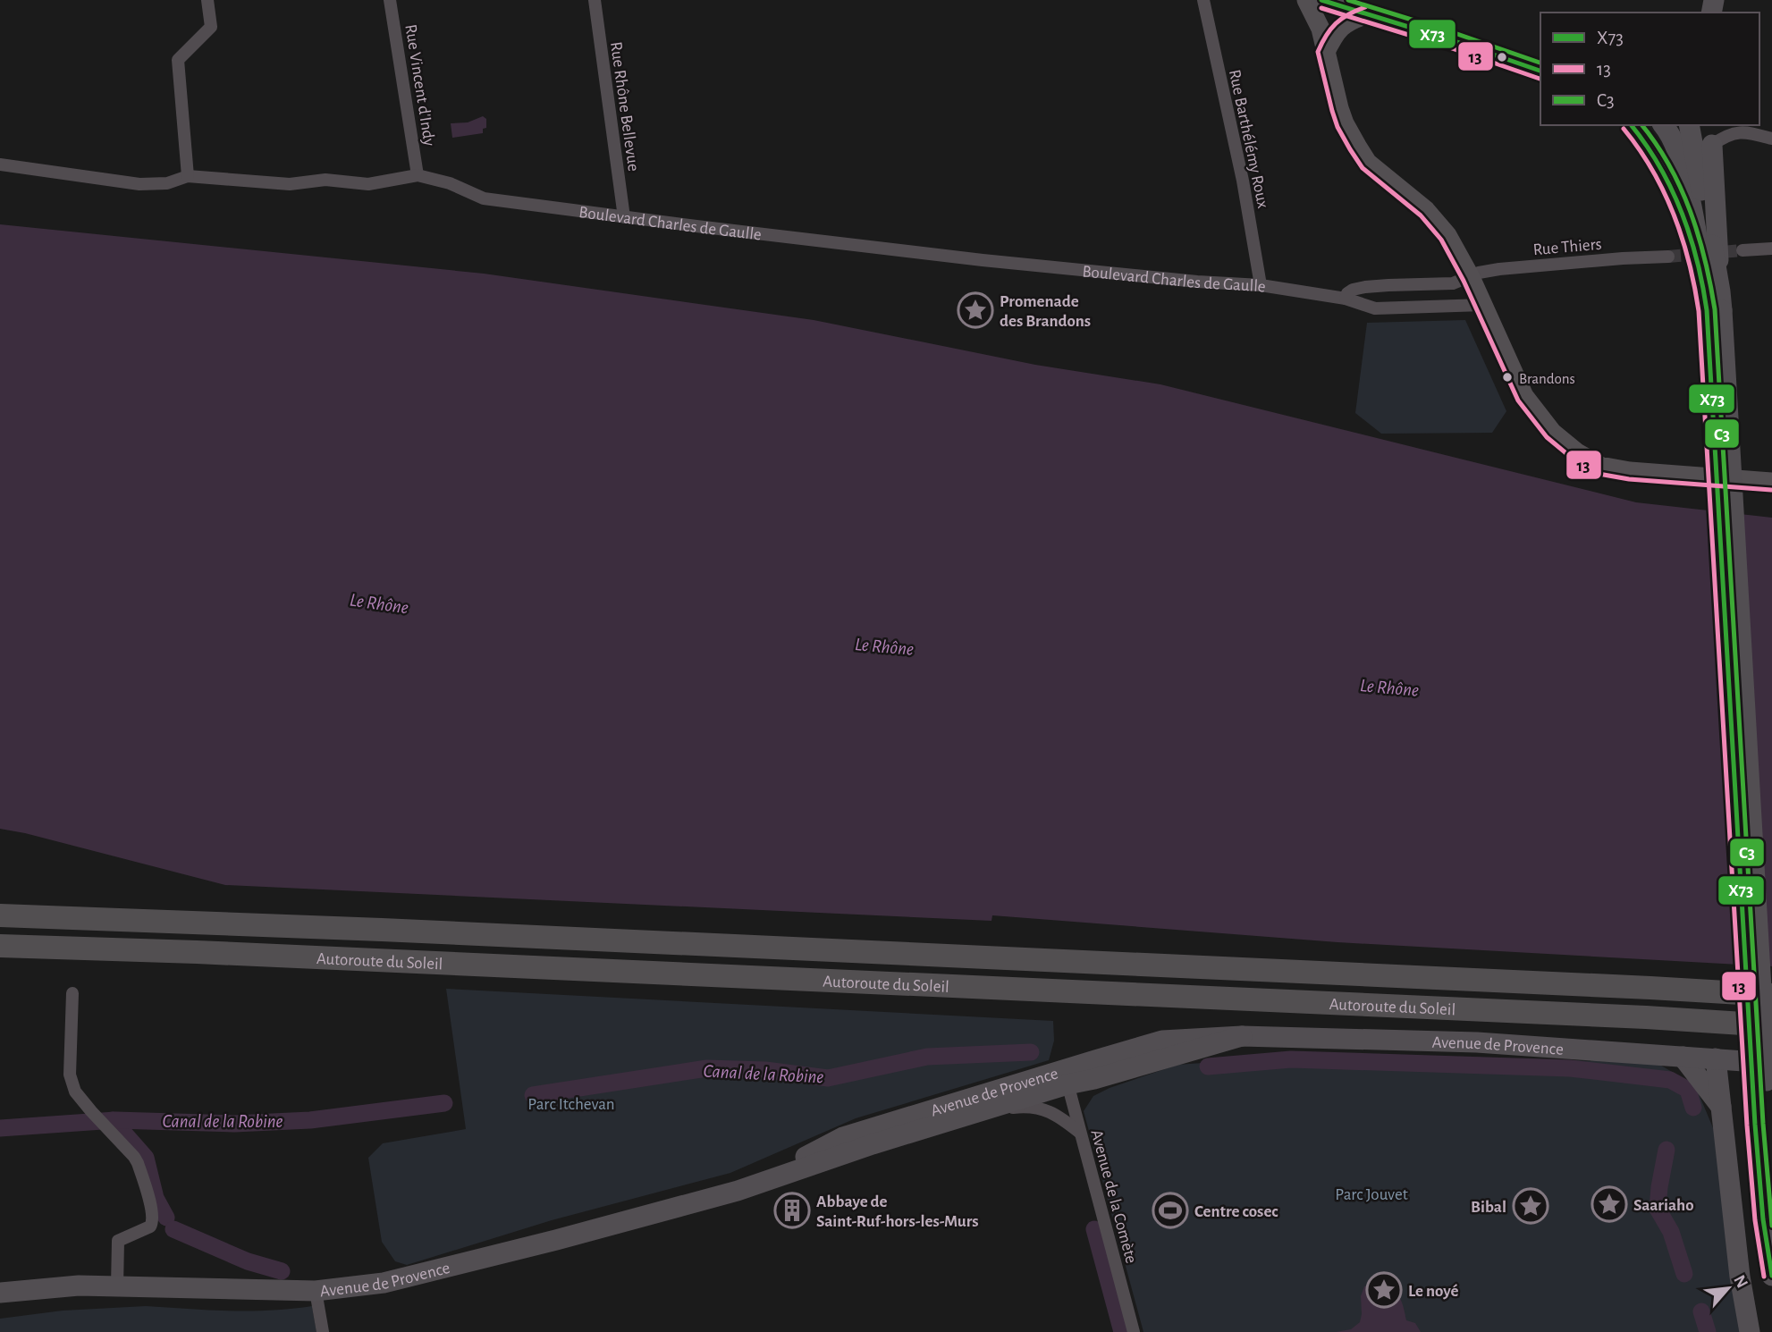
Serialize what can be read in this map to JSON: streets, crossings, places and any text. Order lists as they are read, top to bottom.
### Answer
{
  "streets": {
    "highway": ["Autoroute du Soleil"],
    "main road": ["Avenue de Provence"],
    "street": [
      "Rue Vincent d'Indy",
      "Rue Rhône Bellevue",
      "Rue Barthélémy Roux",
      "Boulevard Charles de Gaulle",
      "Rue Thiers",
      "Avenue de la Comète"
    ]
  },
  "crossings": [
    ["Rue Vincent d'Indy", "Boulevard Charles de Gaulle"],
    ["Rue Rhône Bellevue", "Boulevard Charles de Gaulle"],
    ["Rue Barthélémy Roux", "Boulevard Charles de Gaulle"],
    ["Avenue de Provence", "Avenue de la Comète"]
  ],
  "water": ["Le Rhône", "Canal de la Robine"],
  "parks": ["Parc Itchevan", "Parc Jouvet"],
  "places": {
    "place": [
      "Promenade des Brandons",
      "Saariaho",
      "Bibal",
      "Le noyé"
    ],
    "other": ["Brandons"],
    "building": ["Abbaye de Saint-Ruf-hors-les-Murs"],
    "sports": ["Centre cosec"]
  },
  "lines": ["transit line X73", "transit line C3", "transit line 13"],
  "legend": ["X73", "13", "C3"],
  "north": "top right"
}
